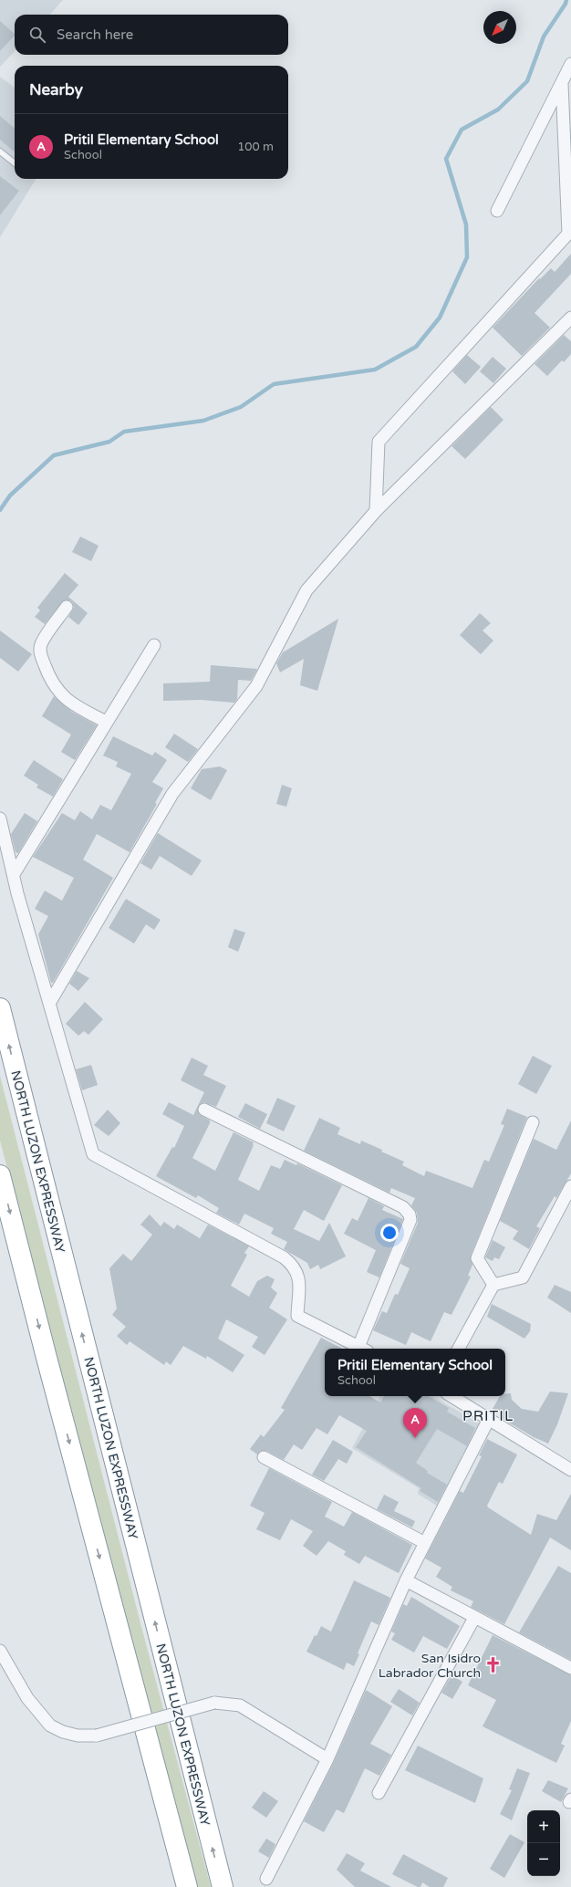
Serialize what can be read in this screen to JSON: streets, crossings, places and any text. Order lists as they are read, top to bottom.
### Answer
{
  "streets": {
    "highway": ["NORTH LUZON EXPRESSWAY"]
  },
  "districts": ["PRITIL"],
  "places": {
    "church": ["San Isidro Labrador Church"]
  },
  "north": "bottom left",
  "page": {
    "search": "Search here",
    "heading": "Nearby",
    "list": [
      {
        "mark": "A",
        "name": "Pritil Elementary School",
        "note": "School",
        "value": "100 m"
      }
    ],
    "popup": ["Pritil Elementary School", "School"],
    "pins": "A",
    "map_buttons": ["+", "−"]
  }
}
